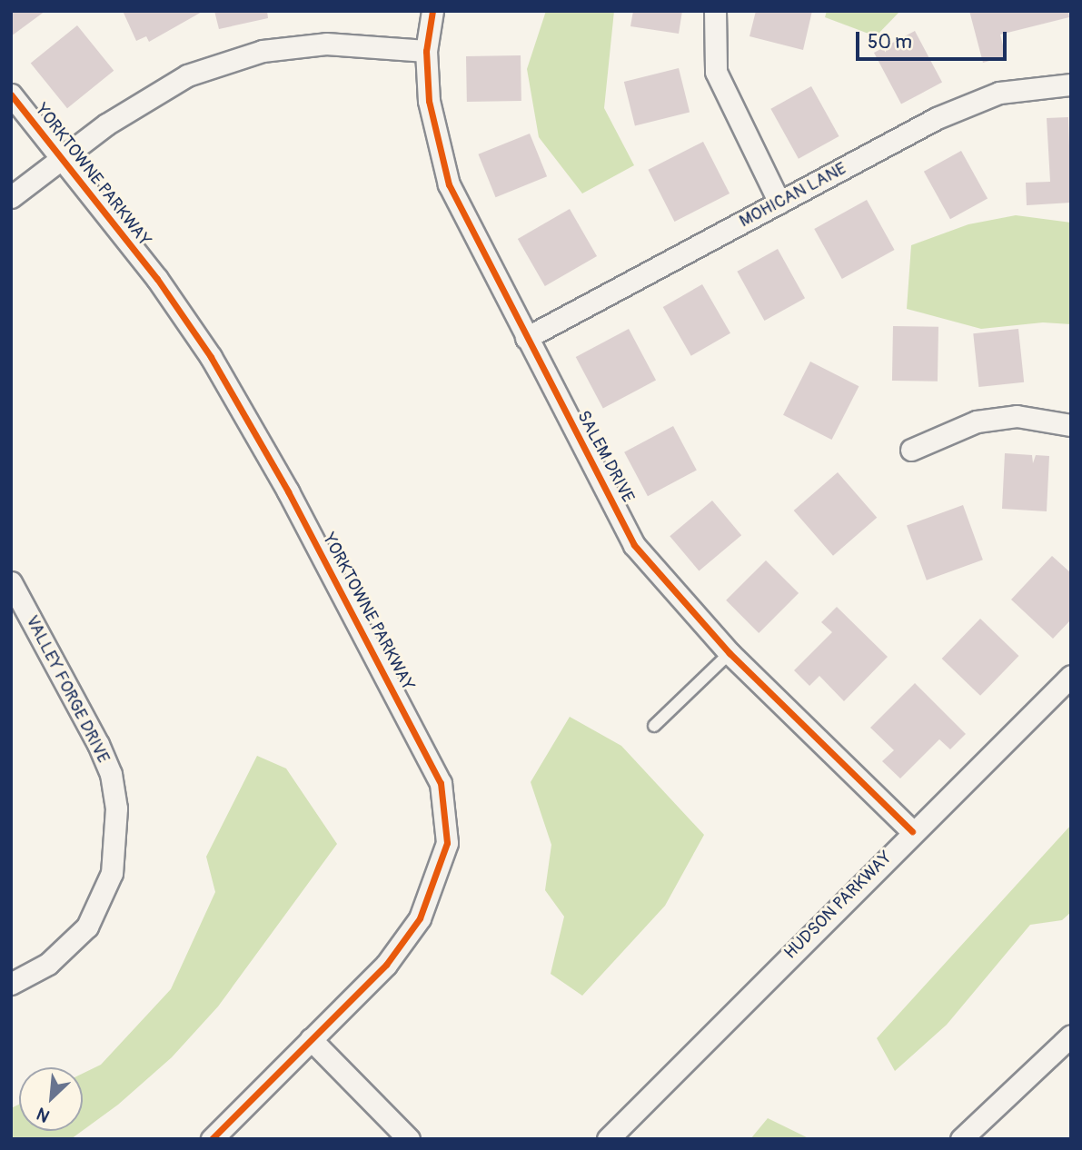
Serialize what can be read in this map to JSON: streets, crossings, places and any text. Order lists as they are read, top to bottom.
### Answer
{
  "streets": {
    "street": [
      "YORKTOWNE PARKWAY",
      "MOHICAN LANE",
      "SALEM DRIVE",
      "VALLEY FORGE DRIVE",
      "HUDSON PARKWAY"
    ]
  },
  "crossings": [
    ["MOHICAN LANE", "SALEM DRIVE"],
    ["SALEM DRIVE", "HUDSON PARKWAY"]
  ],
  "scale_bar": "50 m",
  "north": "bottom left"
}
